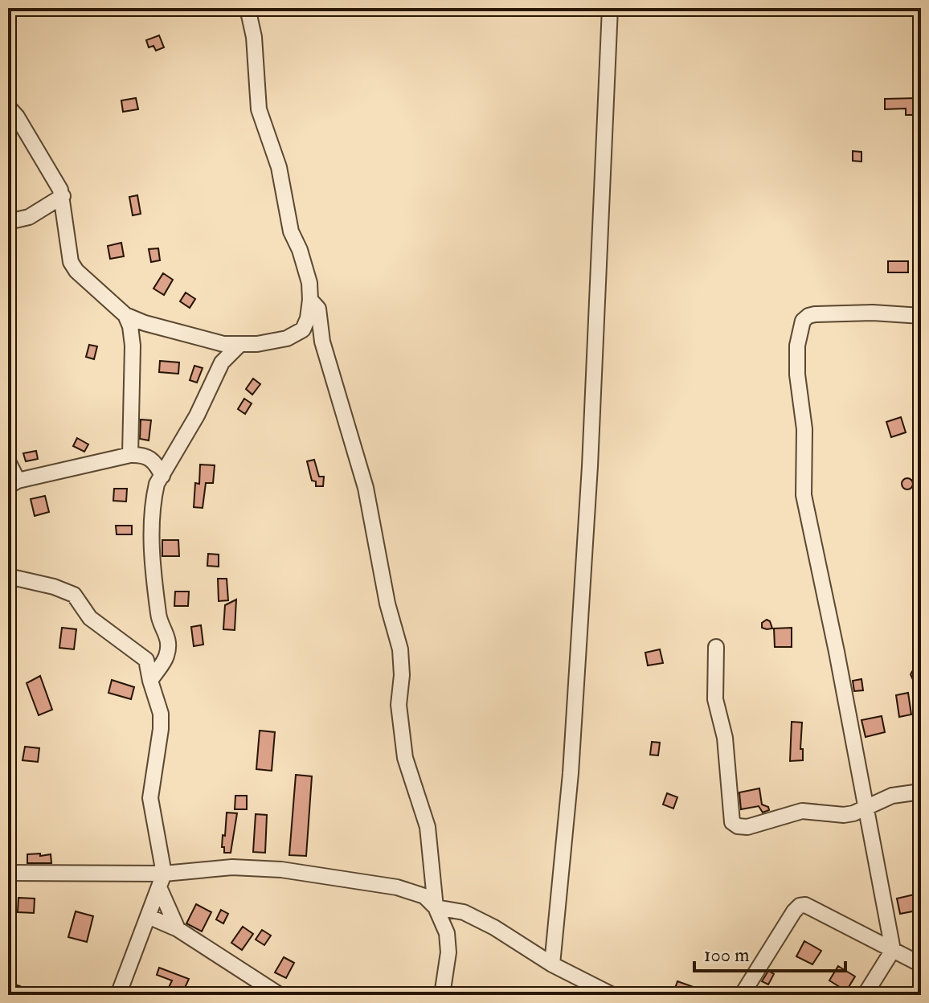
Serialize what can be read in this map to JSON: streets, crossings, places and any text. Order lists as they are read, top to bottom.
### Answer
{
  "scale_bar": "100 m"
}
